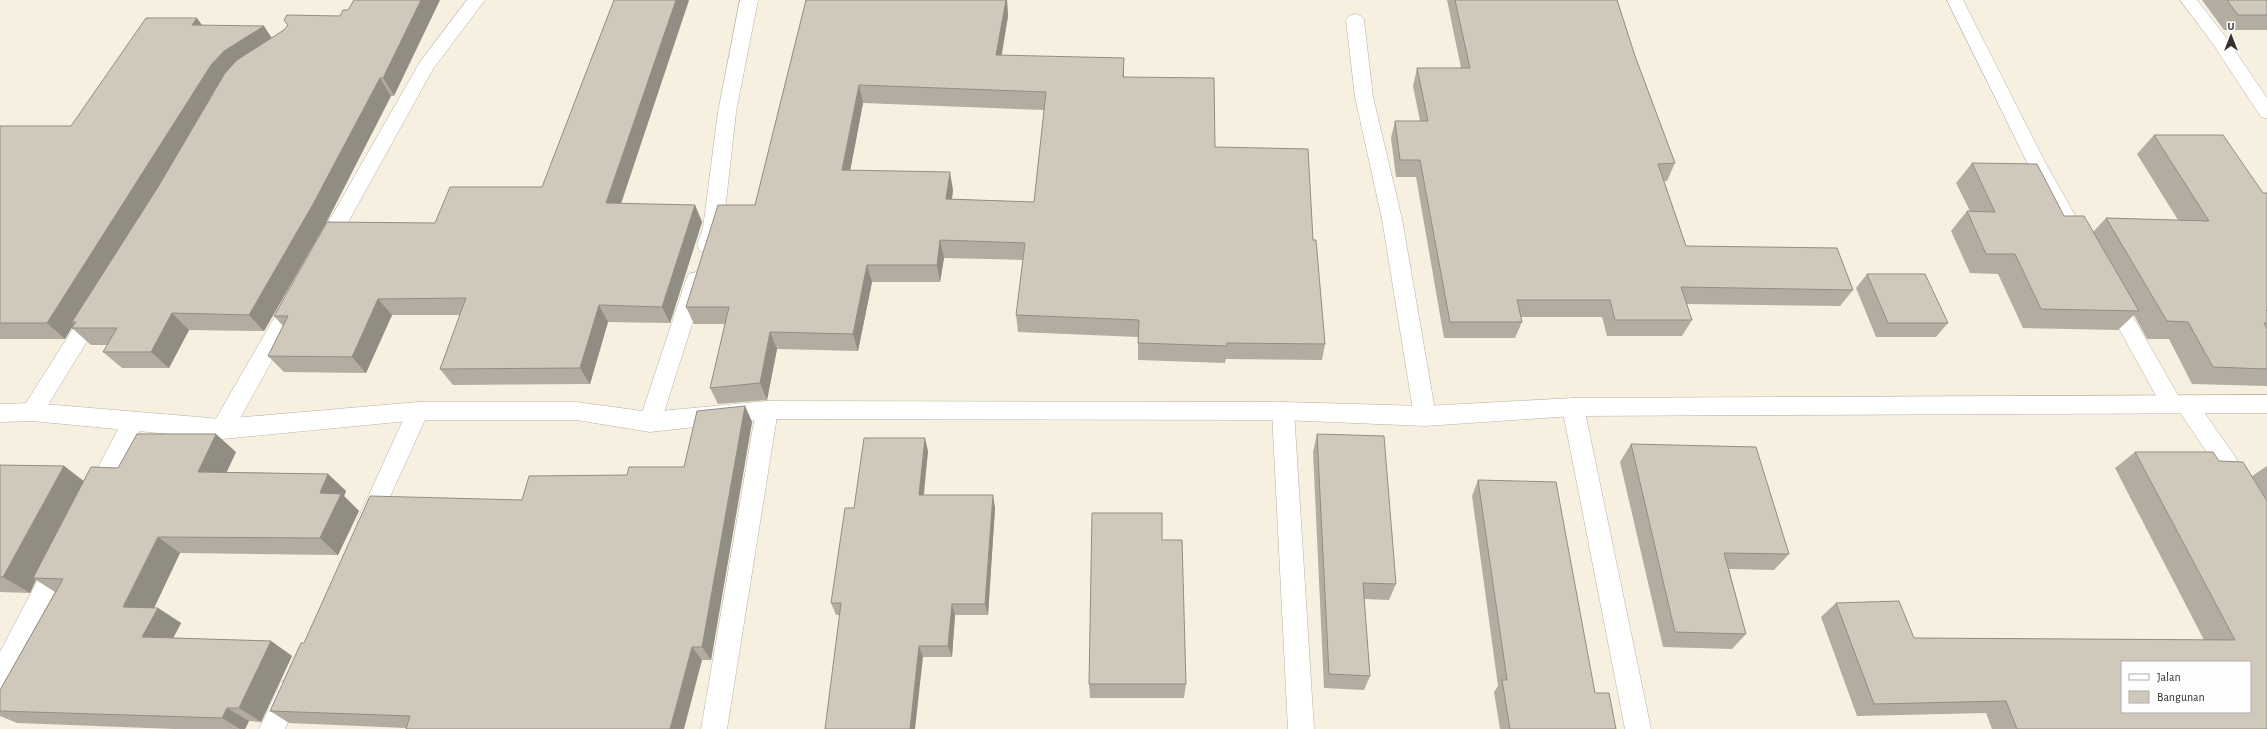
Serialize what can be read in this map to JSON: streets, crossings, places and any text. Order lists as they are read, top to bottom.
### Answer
{
  "legend": ["Jalan", "Bangunan"],
  "north": "top"
}
